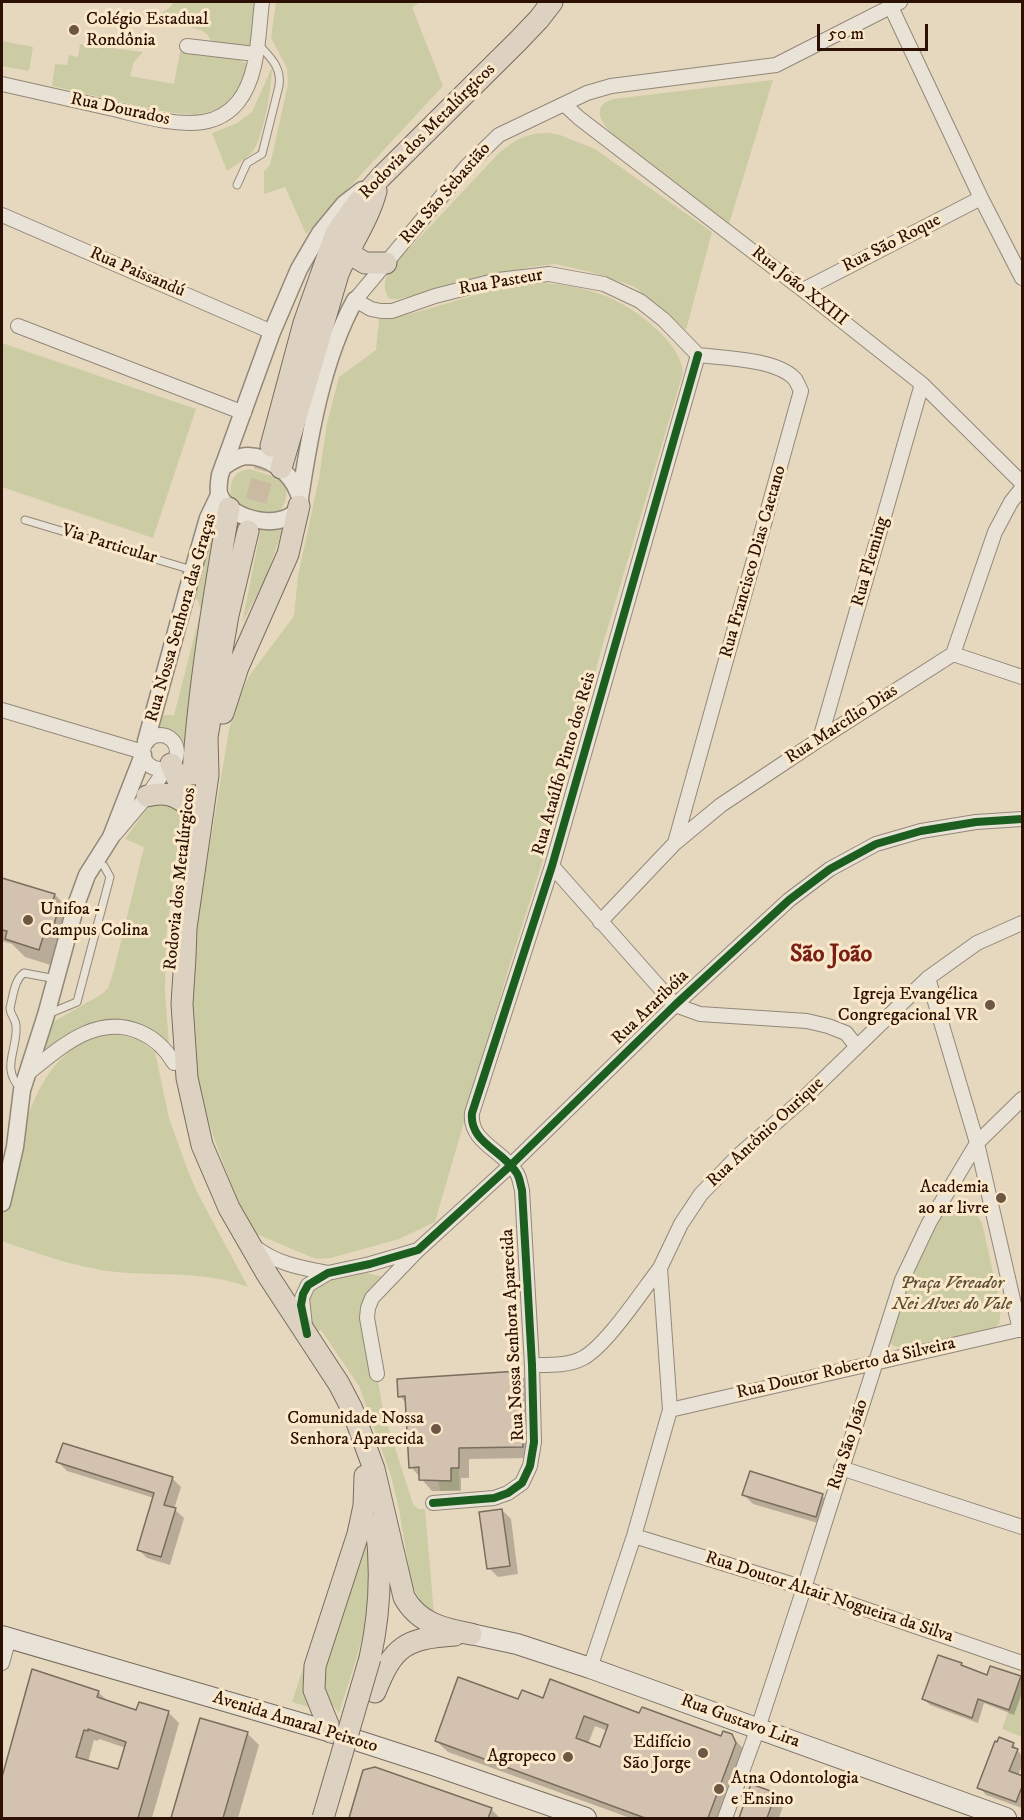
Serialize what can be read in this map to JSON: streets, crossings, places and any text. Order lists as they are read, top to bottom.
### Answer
{
  "streets": {
    "main road": ["Rodovia dos Metalúrgicos", "Rua Gustavo Lira", "Avenida Amaral Peixoto"],
    "street": [
      "Rua Dourados",
      "Rua São Sebastião",
      "Rua São Roque",
      "Rua Paissandú",
      "Rua Pasteur",
      "Rua João XXIII",
      "Rua Francisco Dias Caetano",
      "Rua Fleming",
      "Rua Nossa Senhora das Graças",
      "Rua Marcílio Dias",
      "Rua Ataúlfo Pinto dos Reis",
      "Rua Araribóia",
      "Rua Antônio Ourique",
      "Rua Nossa Senhora Aparecida",
      "Rua Doutor Roberto da Silveira",
      "Rua São João",
      "Rua Doutor Altair Nogueira da Silva"
    ],
    "lane": ["Via Particular"]
  },
  "crossings": [
    ["Rua São Sebastião", "Rua Pasteur"],
    ["Rua São Sebastião", "Rua João XXIII"],
    ["Rua São Sebastião", "Rua Nossa Senhora das Graças"],
    ["Rua São Roque", "Rua João XXIII"],
    ["Rua Pasteur", "Rua Francisco Dias Caetano"],
    ["Rua Pasteur", "Rua Ataúlfo Pinto dos Reis"],
    ["Rua João XXIII", "Rua Fleming"],
    ["Via Particular", "Rua Nossa Senhora das Graças"],
    ["Rua Francisco Dias Caetano", "Rua Marcílio Dias"],
    ["Rua Francisco Dias Caetano", "Rua Ataúlfo Pinto dos Reis"],
    ["Rua Fleming", "Rua Marcílio Dias"],
    ["Rua Ataúlfo Pinto dos Reis", "Rua Araribóia"],
    ["Rua Ataúlfo Pinto dos Reis", "Rua Nossa Senhora Aparecida"],
    ["Rua Araribóia", "Rua Nossa Senhora Aparecida"],
    ["Rua Antônio Ourique", "Rua Doutor Roberto da Silveira"],
    ["Rua Antônio Ourique", "Rua Doutor Altair Nogueira da Silva"],
    ["Rua Antônio Ourique", "Rua Gustavo Lira"],
    ["Rua Doutor Roberto da Silveira", "Rua São João"],
    ["Rua São João", "Rua Doutor Altair Nogueira da Silva"],
    ["Rua São João", "Rua Gustavo Lira"]
  ],
  "districts": ["São João"],
  "parks": ["Praça Vereador Nei Alves do Vale"],
  "places": [
    "Colégio Estadual Rondônia",
    "Unifoa - Campus Colina",
    "Igreja Evangélica Congregacional VR",
    "Academia ao ar livre",
    "Comunidade Nossa Senhora Aparecida",
    "Edifício São Jorge",
    "Agropeco",
    "Atna Odontologia e Ensino"
  ],
  "scale_bar": "50 m"
}
